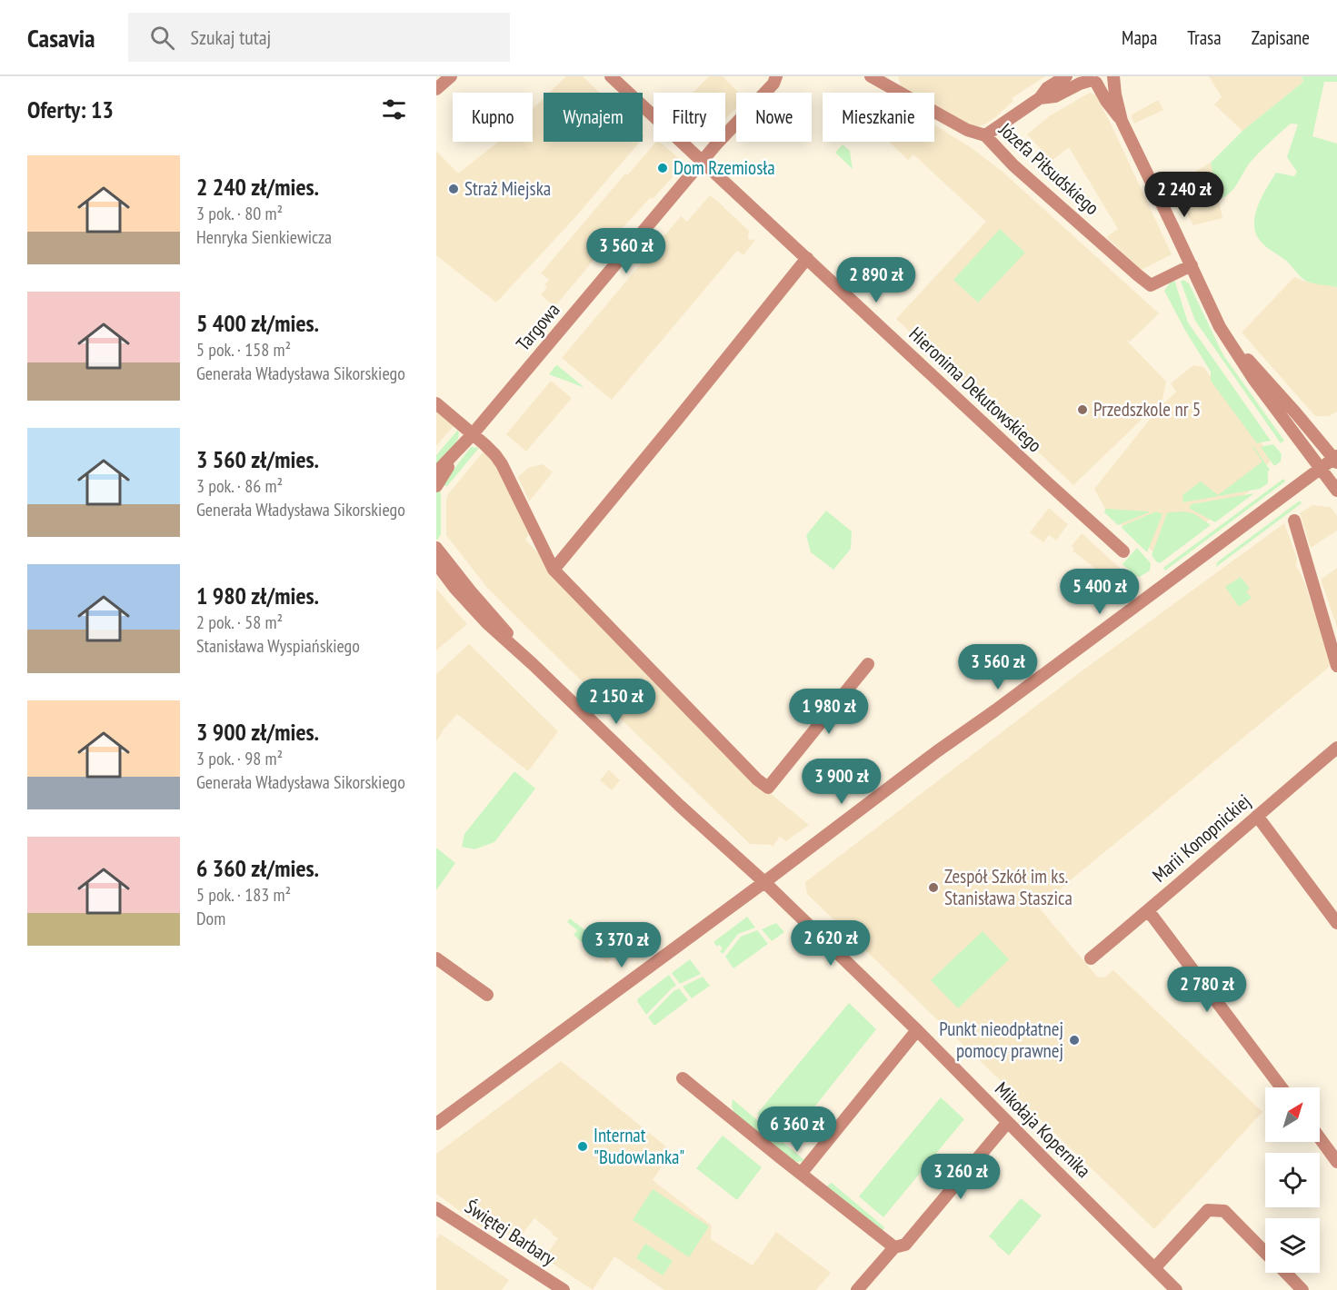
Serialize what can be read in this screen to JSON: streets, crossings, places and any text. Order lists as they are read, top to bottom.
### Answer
{
  "streets": {
    "street": [
      "Józefa Piłsudskiego",
      "Targowa",
      "Hieronima Dekutowskiego",
      "Marii Konopnickiej",
      "Mikołaja Kopernika",
      "Świętej Barbary"
    ]
  },
  "crossings": [
    ["Targowa", "Hieronima Dekutowskiego"]
  ],
  "places": [
    "Dom Rzemiosła",
    "Straż Miejska",
    "Przedszkole nr 5",
    "Zespół Szkół im ks. Stanisława Staszica",
    "Punkt nieodpłatnej pomocy prawnej",
    "Internat \"Budowlanka\""
  ],
  "north": "top right",
  "page": {
    "header": "Casavia",
    "search": "Szukaj tutaj",
    "nav": ["Mapa", "Trasa", "Zapisane"],
    "heading": "Oferty: 13",
    "chip": [
      "Kupno",
      "Wynajem",
      "Filtry",
      "Nowe",
      "Mieszkanie"
    ],
    "list": [
      {
        "name": "2 240 zł/mies.",
        "note": "3 pok. · 80 m² · Henryka Sienkiewicza"
      },
      {
        "name": "5 400 zł/mies.",
        "note": "5 pok. · 158 m² · Generała Władysława Sikorskiego"
      },
      {
        "name": "3 560 zł/mies.",
        "note": "3 pok. · 86 m² · Generała Władysława Sikorskiego"
      },
      {
        "name": "1 980 zł/mies.",
        "note": "2 pok. · 58 m² · Stanisława Wyspiańskiego"
      },
      {
        "name": "3 900 zł/mies.",
        "note": "3 pok. · 98 m² · Generała Władysława Sikorskiego"
      },
      {
        "name": "6 360 zł/mies.",
        "note": "5 pok. · 183 m² · Dom"
      }
    ],
    "price": [
      "2 240 zł",
      "3 560 zł",
      "2 890 zł",
      "5 400 zł",
      "3 560 zł",
      "2 150 zł",
      "1 980 zł",
      "3 900 zł",
      "2 620 zł",
      "3 370 zł",
      "2 780 zł",
      "6 360 zł",
      "3 260 zł"
    ]
  }
}
